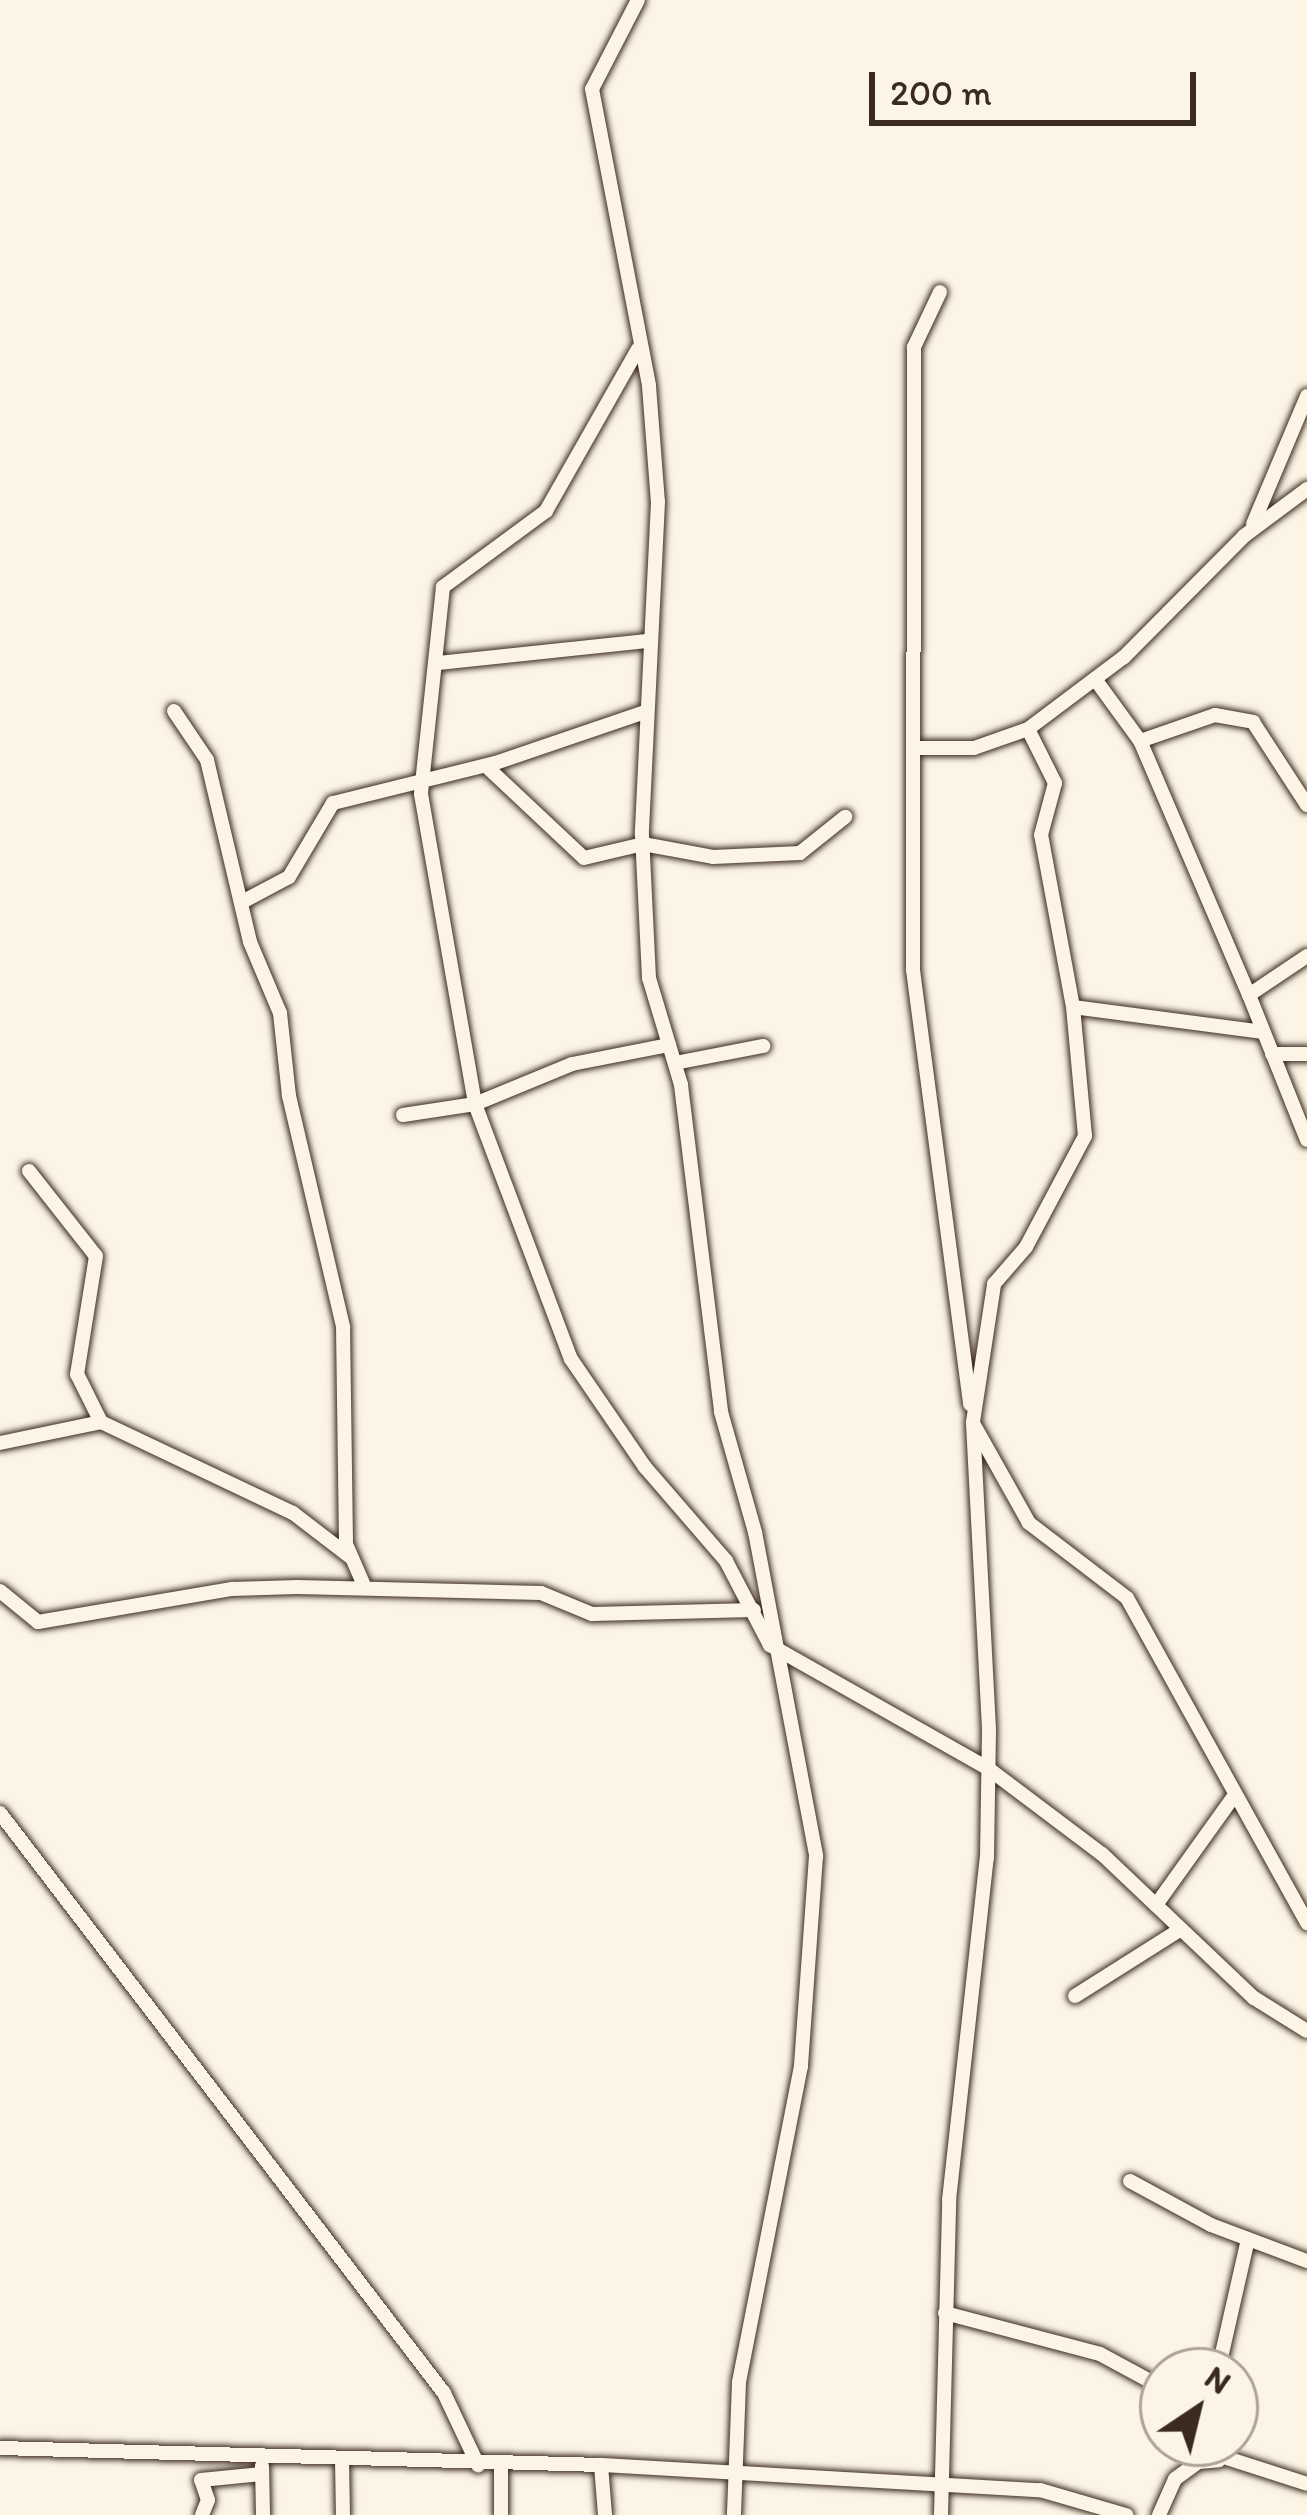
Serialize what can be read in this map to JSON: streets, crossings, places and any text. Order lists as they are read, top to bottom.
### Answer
{
  "scale_bar": "200 m",
  "north": "top right"
}
